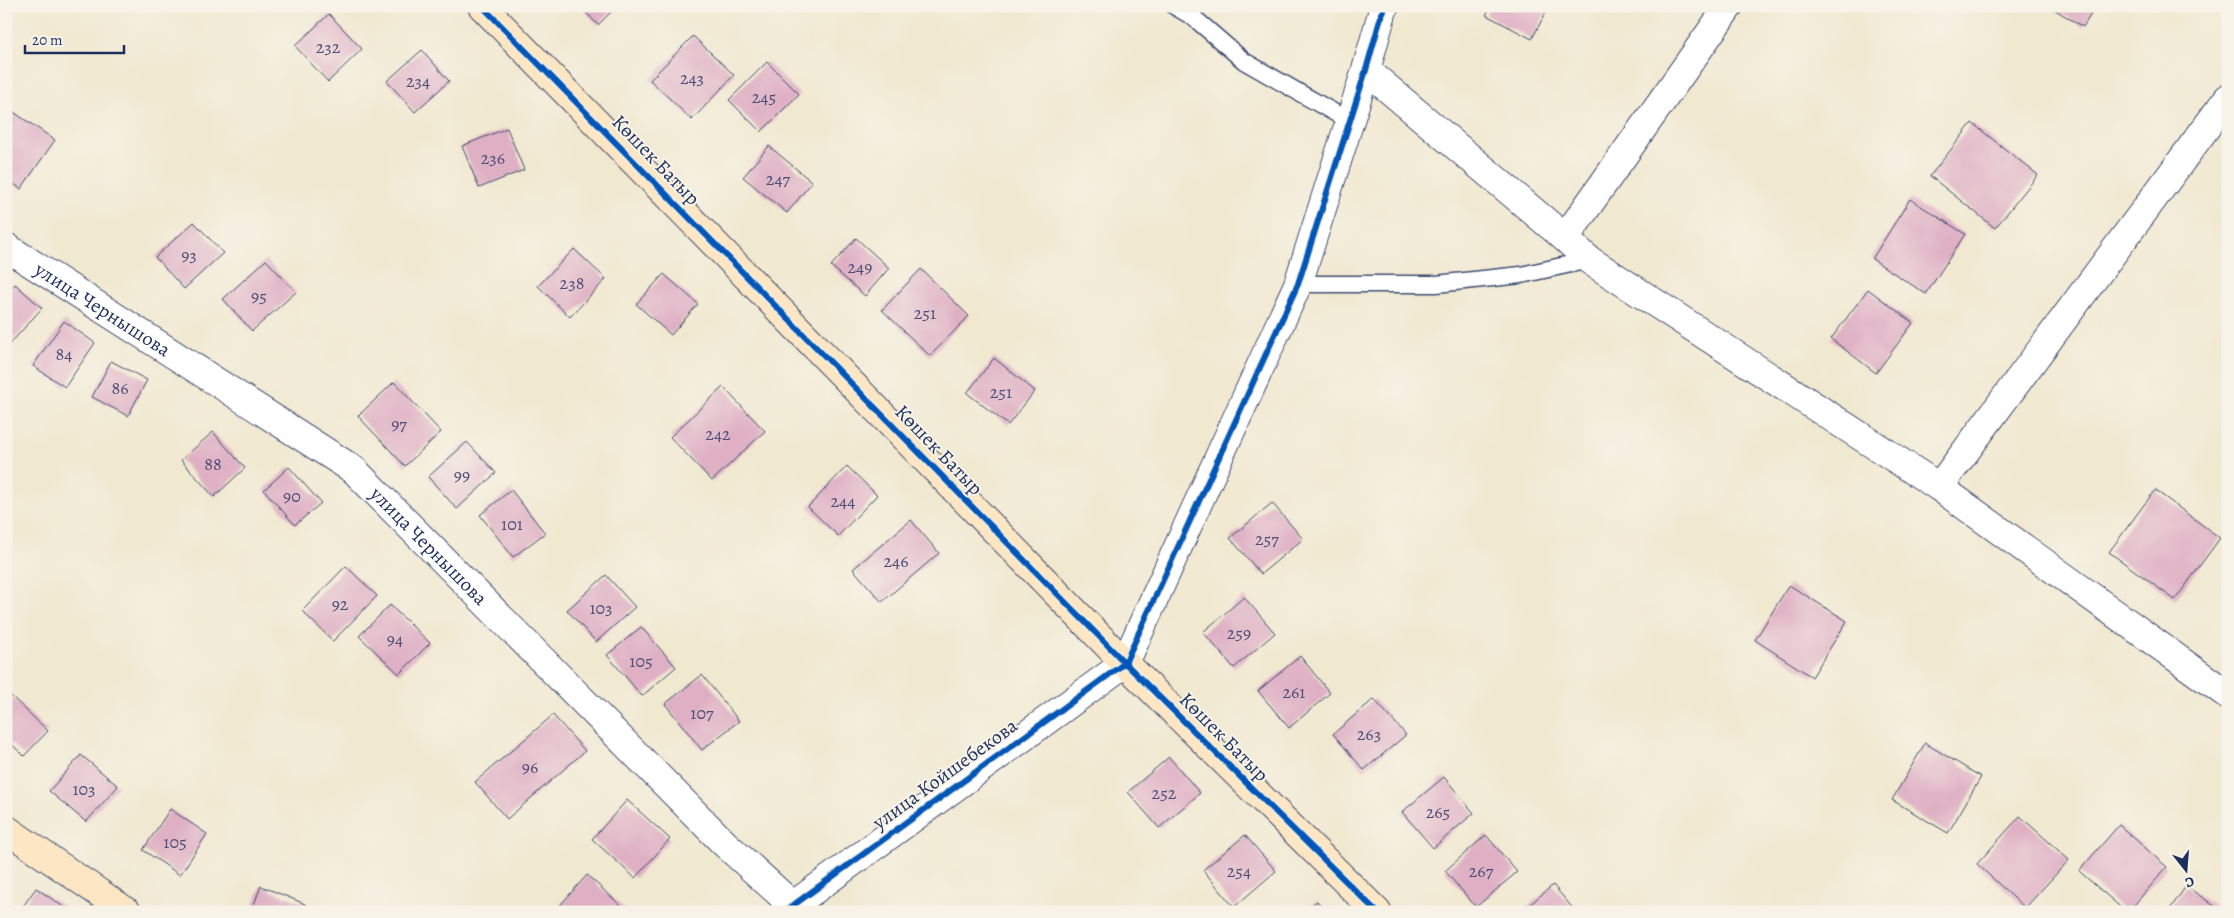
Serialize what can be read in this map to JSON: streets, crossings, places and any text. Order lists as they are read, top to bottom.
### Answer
{
  "streets": {
    "street": ["Көшек Батыр", "улица Чернышова", "улица Койшебекова"]
  },
  "crossings": [
    ["Көшек Батыр", "улица Койшебекова"],
    ["улица Чернышова", "улица Койшебекова"]
  ],
  "house_numbers": [
    "232",
    "243",
    "234",
    "245",
    "236",
    "247",
    "93",
    "249",
    "238",
    "95",
    "251",
    "84",
    "86",
    "251",
    "97",
    "242",
    "88",
    "99",
    "90",
    "244",
    "101",
    "257",
    "246",
    "92",
    "103",
    "259",
    "94",
    "105",
    "261",
    "107",
    "263",
    "96",
    "103",
    "252",
    "265",
    "105",
    "254",
    "267"
  ],
  "scale_bar": "20 m",
  "north": "bottom"
}
